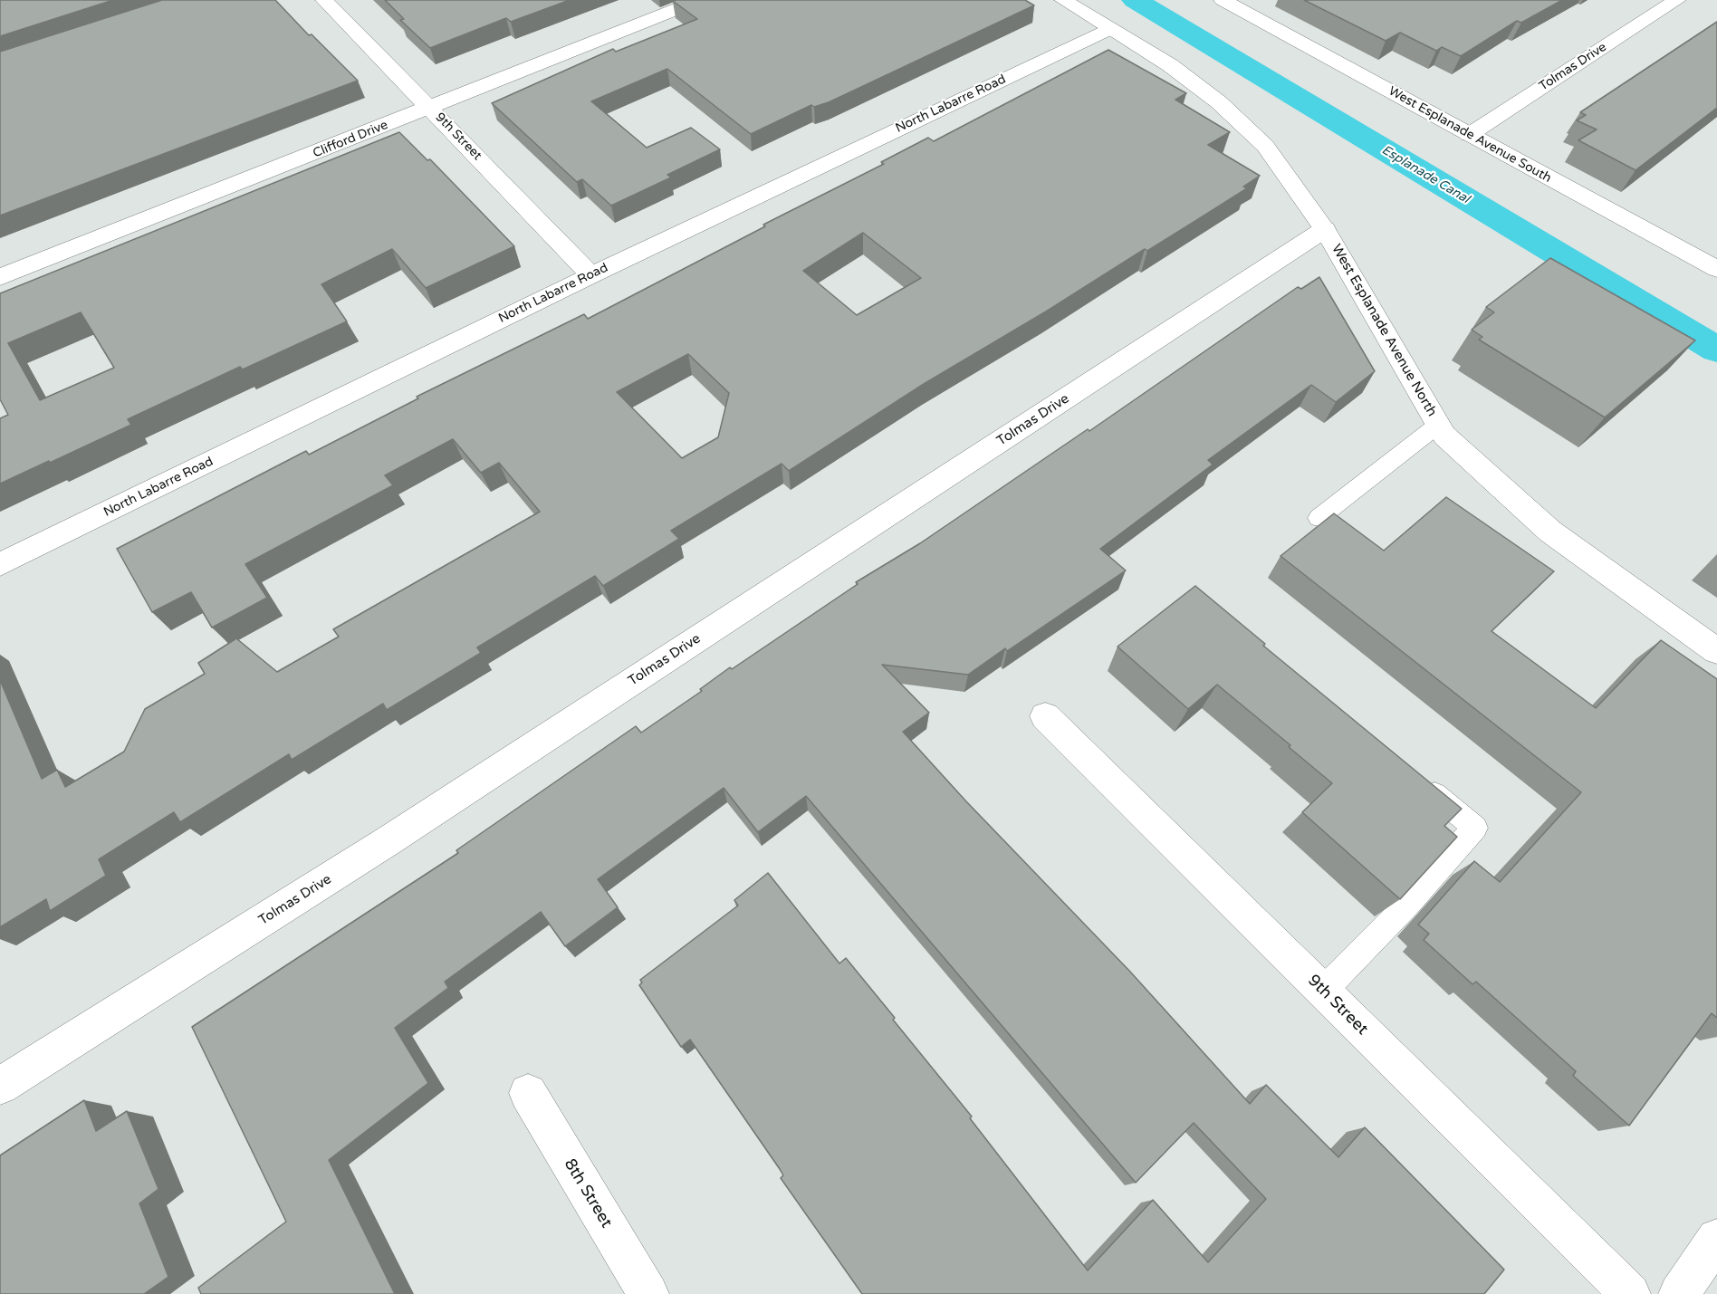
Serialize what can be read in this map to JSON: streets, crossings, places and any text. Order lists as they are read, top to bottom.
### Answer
{
  "streets": {
    "street": [
      "Tolmas Drive",
      "North Labarre Road",
      "West Esplanade Avenue South",
      "9th Street",
      "Clifford Drive",
      "West Esplanade Avenue North",
      "8th Street"
    ]
  },
  "crossings": [
    ["Tolmas Drive", "West Esplanade Avenue South"],
    ["Tolmas Drive", "West Esplanade Avenue North"],
    ["North Labarre Road", "9th Street"],
    ["North Labarre Road", "West Esplanade Avenue North"],
    ["9th Street", "Clifford Drive"]
  ],
  "water": ["Esplanade Canal"]
}
